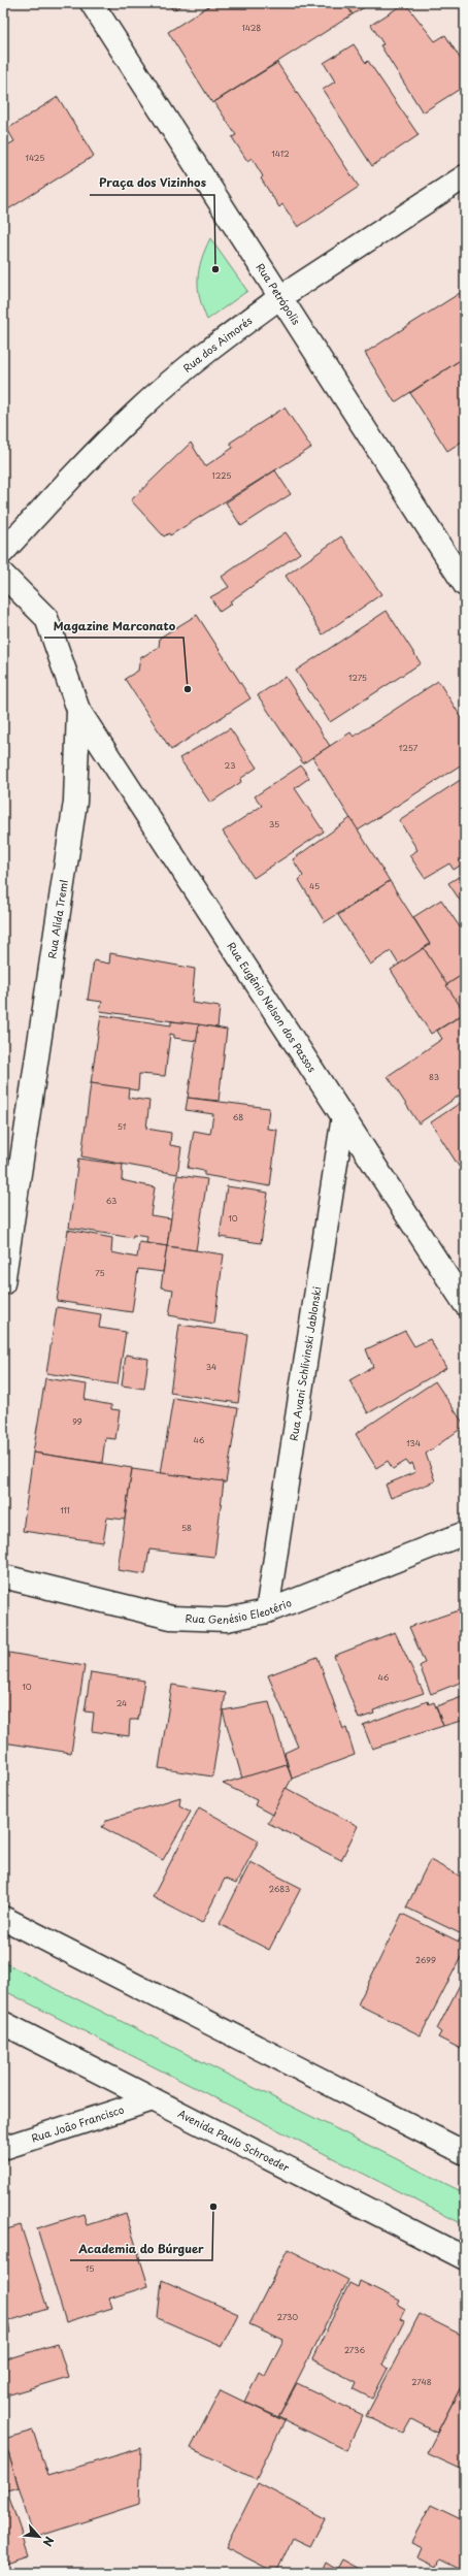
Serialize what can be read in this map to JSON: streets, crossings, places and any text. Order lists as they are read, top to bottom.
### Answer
{
  "streets": {
    "street": [
      "Rua Petrópolis",
      "Rua dos Aimorés",
      "Rua Alida Treml",
      "Rua Eugênio Nelson dos Passos",
      "Rua Avani Schlivinski Jablonski",
      "Rua Genésio Eleotério",
      "Rua João Francisco",
      "Avenida Paulo Schroeder"
    ]
  },
  "crossings": [
    ["Rua Petrópolis", "Rua dos Aimorés"],
    ["Rua Alida Treml", "Rua Eugênio Nelson dos Passos"],
    ["Rua Eugênio Nelson dos Passos", "Rua Avani Schlivinski Jablonski"],
    ["Rua Avani Schlivinski Jablonski", "Rua Genésio Eleotério"],
    ["Rua João Francisco", "Avenida Paulo Schroeder"]
  ],
  "places": ["Praça dos Vizinhos", "Magazine Marconato", "Academia do Búrguer"],
  "house_numbers": [
    "1428",
    "1412",
    "1425",
    "1225",
    "1275",
    "1257",
    "23",
    "35",
    "45",
    "83",
    "68",
    "51",
    "63",
    "10",
    "75",
    "34",
    "99",
    "46",
    "134",
    "111",
    "58",
    "46",
    "10",
    "24",
    "2683",
    "2699",
    "15",
    "2730",
    "2736",
    "2748"
  ],
  "north": "bottom right"
}
